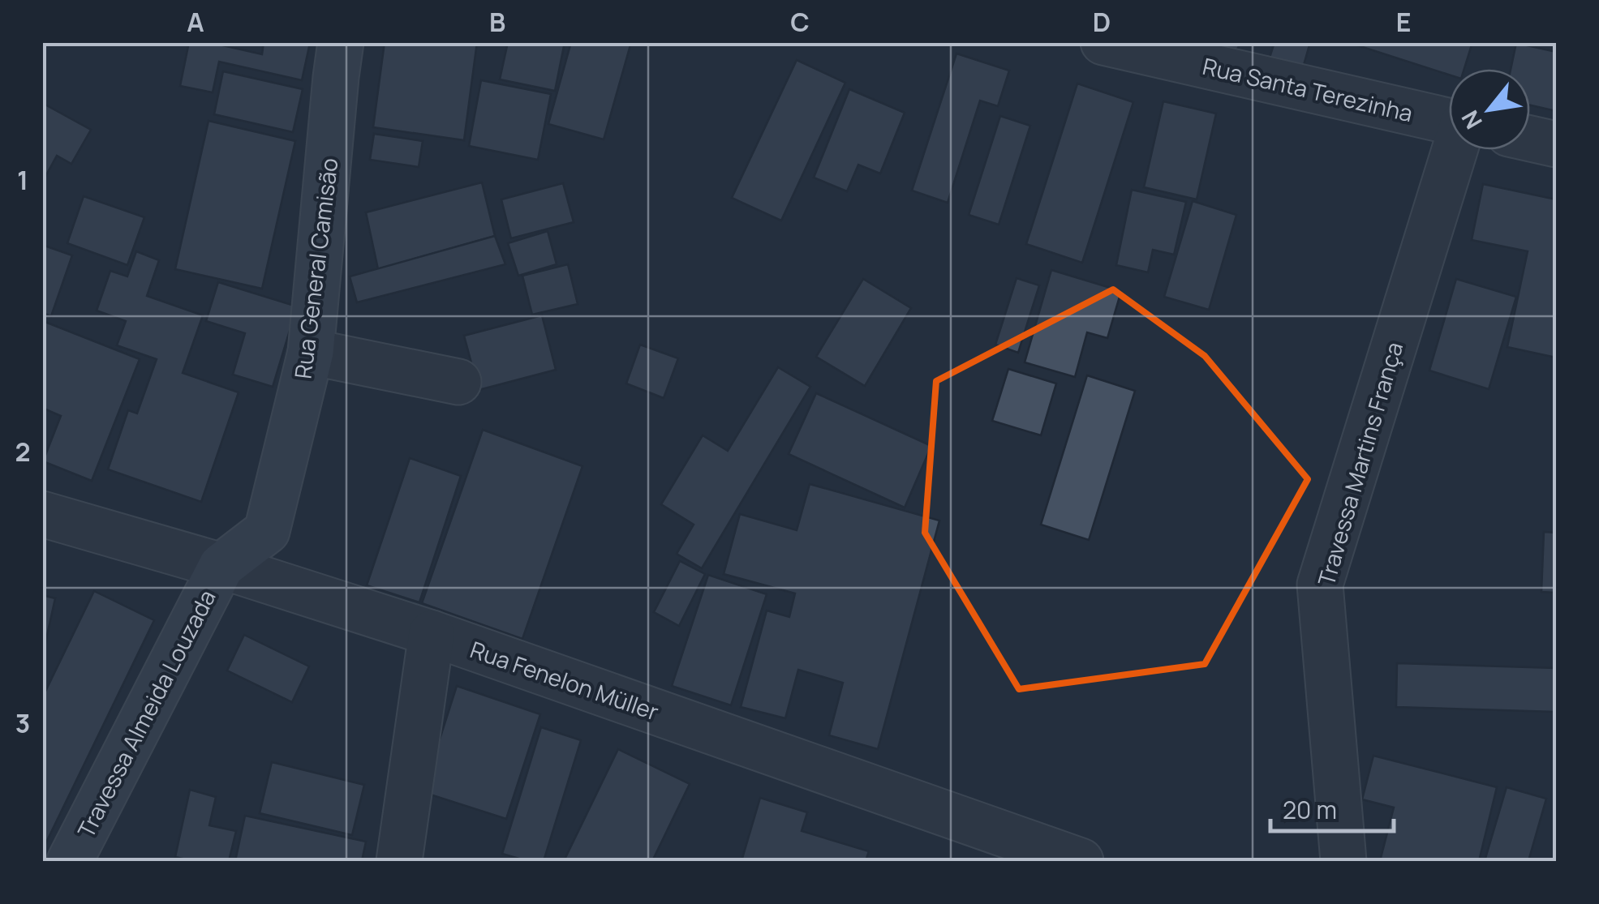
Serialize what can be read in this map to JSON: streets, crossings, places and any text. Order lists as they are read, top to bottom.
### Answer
{
  "streets": {
    "street": [
      "Rua Santa Terezinha",
      "Rua General Camisão",
      "Travessa Martins França",
      "Rua Fenelon Müller",
      "Travessa Almeida Louzada"
    ]
  },
  "crossings": [
    ["Rua General Camisão", "Rua Fenelon Müller"],
    ["Rua General Camisão", "Travessa Almeida Louzada"],
    ["Rua Fenelon Müller", "Travessa Almeida Louzada"]
  ],
  "scale_bar": "20 m",
  "north": "bottom left",
  "grid": {
    "columns": [
      "A",
      "B",
      "C",
      "D",
      "E"
    ],
    "rows": ["1", "2", "3"]
  }
}
